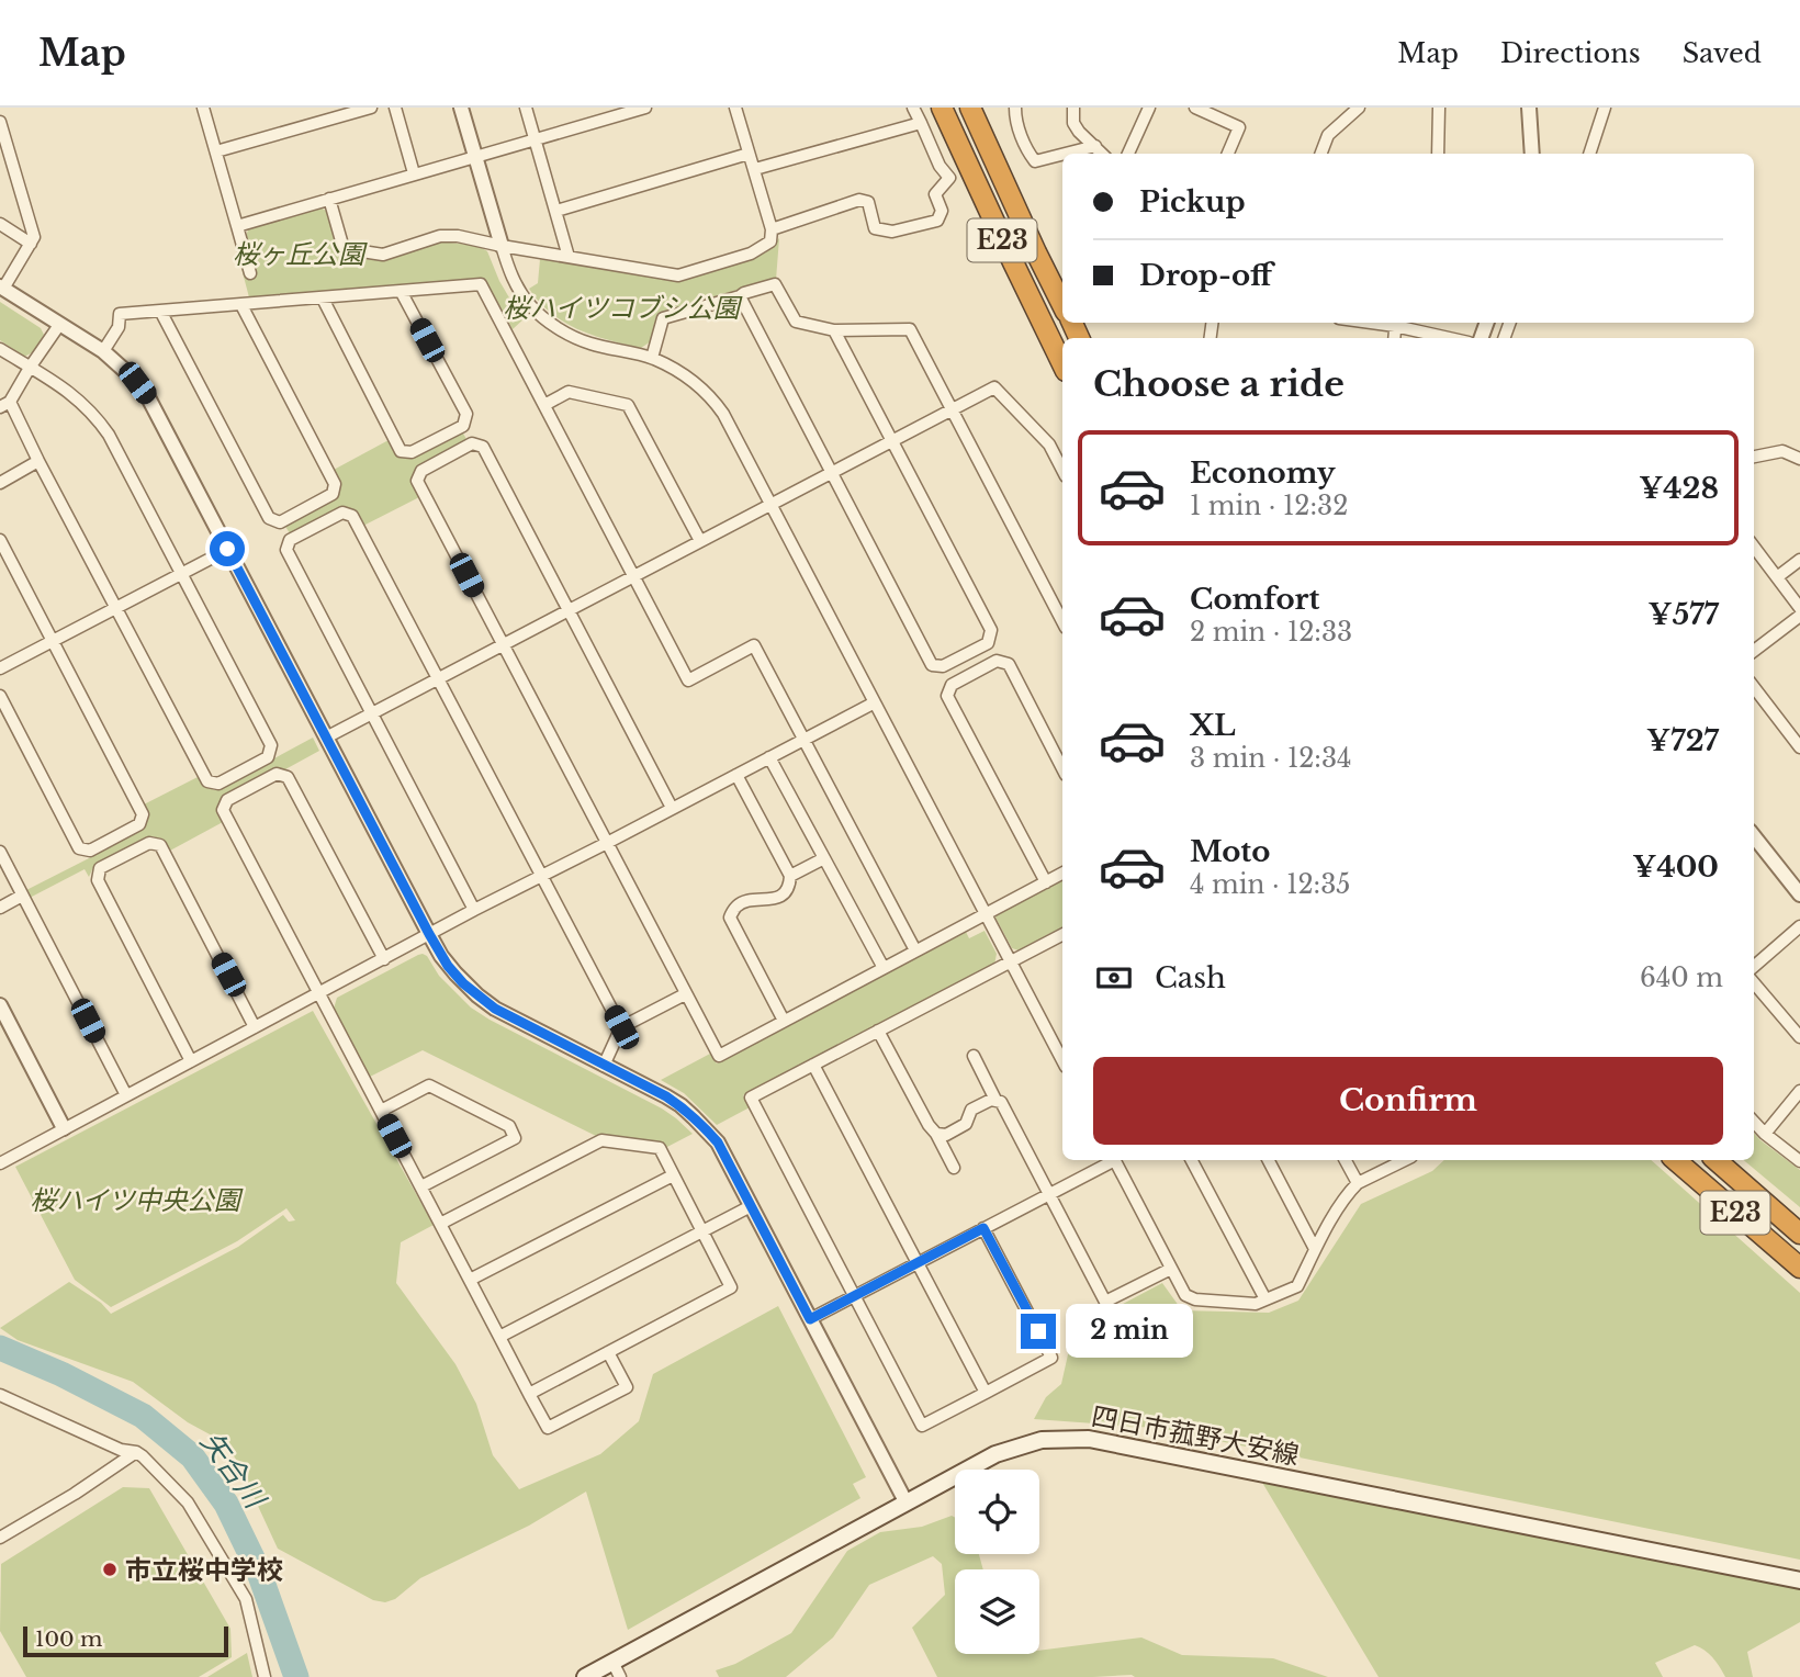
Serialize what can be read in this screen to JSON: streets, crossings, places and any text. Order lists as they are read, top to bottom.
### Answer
{
  "streets": {
    "highway": ["E23"],
    "main road": ["四日市菰野大安線"]
  },
  "water": ["矢合川"],
  "parks": ["桜ヶ丘公園", "桜ハイツコブシ公園", "桜ハイツ中央公園"],
  "places": ["市立桜中学校"],
  "scale_bar": "100 m",
  "page": {
    "header": "Map",
    "nav": ["Map", "Directions", "Saved"],
    "banner": ["Pickup", "Drop-off"],
    "heading": "Choose a ride",
    "list": [
      {
        "name": "Economy",
        "note": "1 min · 12:32",
        "value": "¥428"
      },
      {
        "name": "Comfort",
        "note": "2 min · 12:33",
        "value": "¥577"
      },
      {
        "name": "XL",
        "note": "3 min · 12:34",
        "value": "¥727"
      },
      {
        "name": "Moto",
        "note": "4 min · 12:35",
        "value": "¥400"
      }
    ],
    "pay": ["Cash", "640 m"],
    "buttons": "Confirm",
    "bubble": "2 min",
    "scale": "100 m"
  }
}
